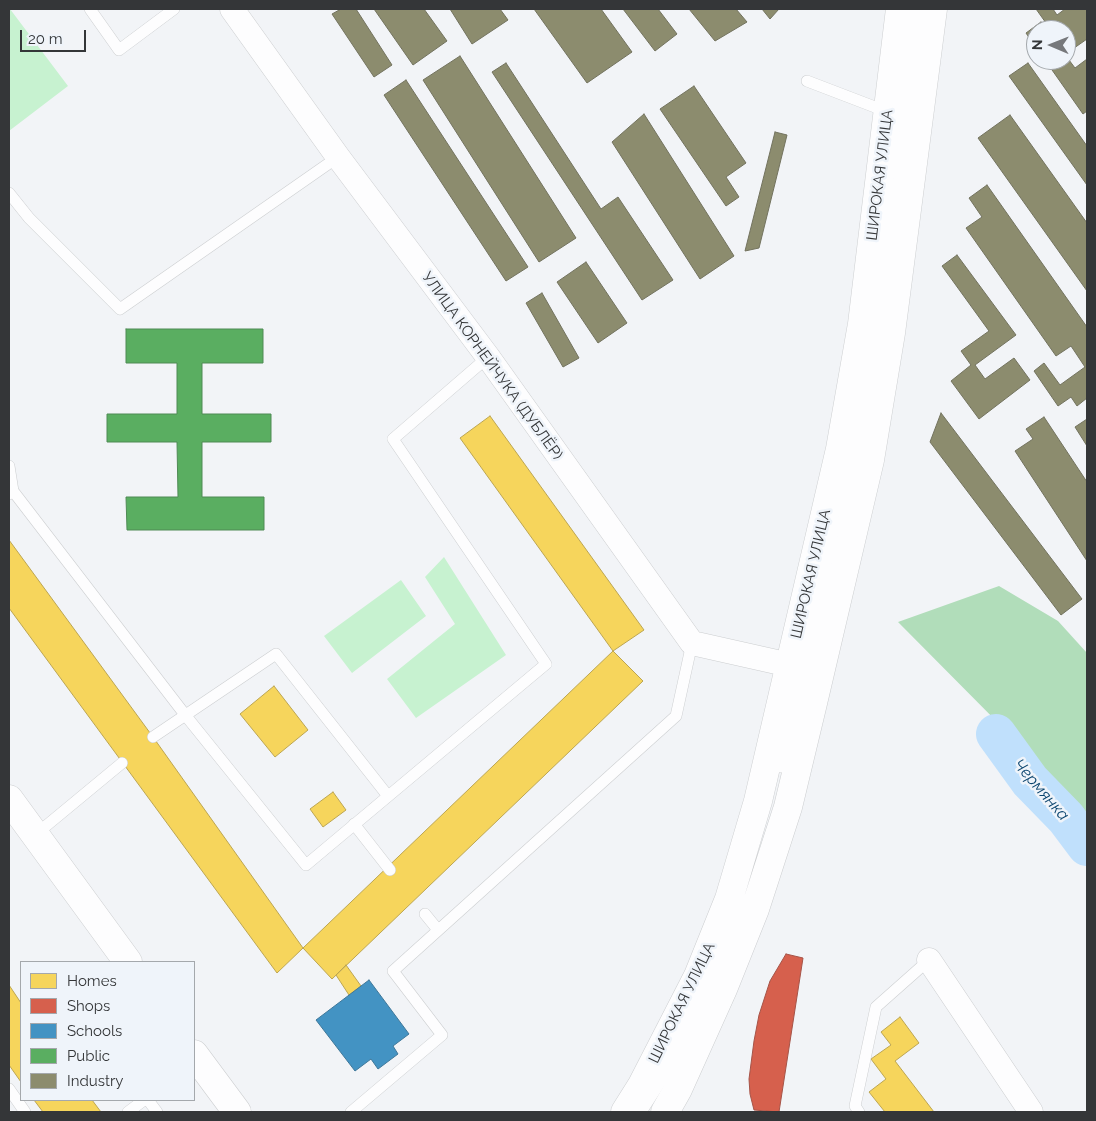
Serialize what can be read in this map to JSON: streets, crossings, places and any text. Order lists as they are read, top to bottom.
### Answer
{
  "streets": {
    "main road": ["ШИРОКАЯ УЛИЦА"],
    "street": ["УЛИЦА КОРНЕЙЧУКА (ДУБЛЁР)"]
  },
  "water": ["Чермянка"],
  "legend": [
    "Homes",
    "Shops",
    "Schools",
    "Public",
    "Industry"
  ],
  "scale_bar": "20 m",
  "north": "left"
}
